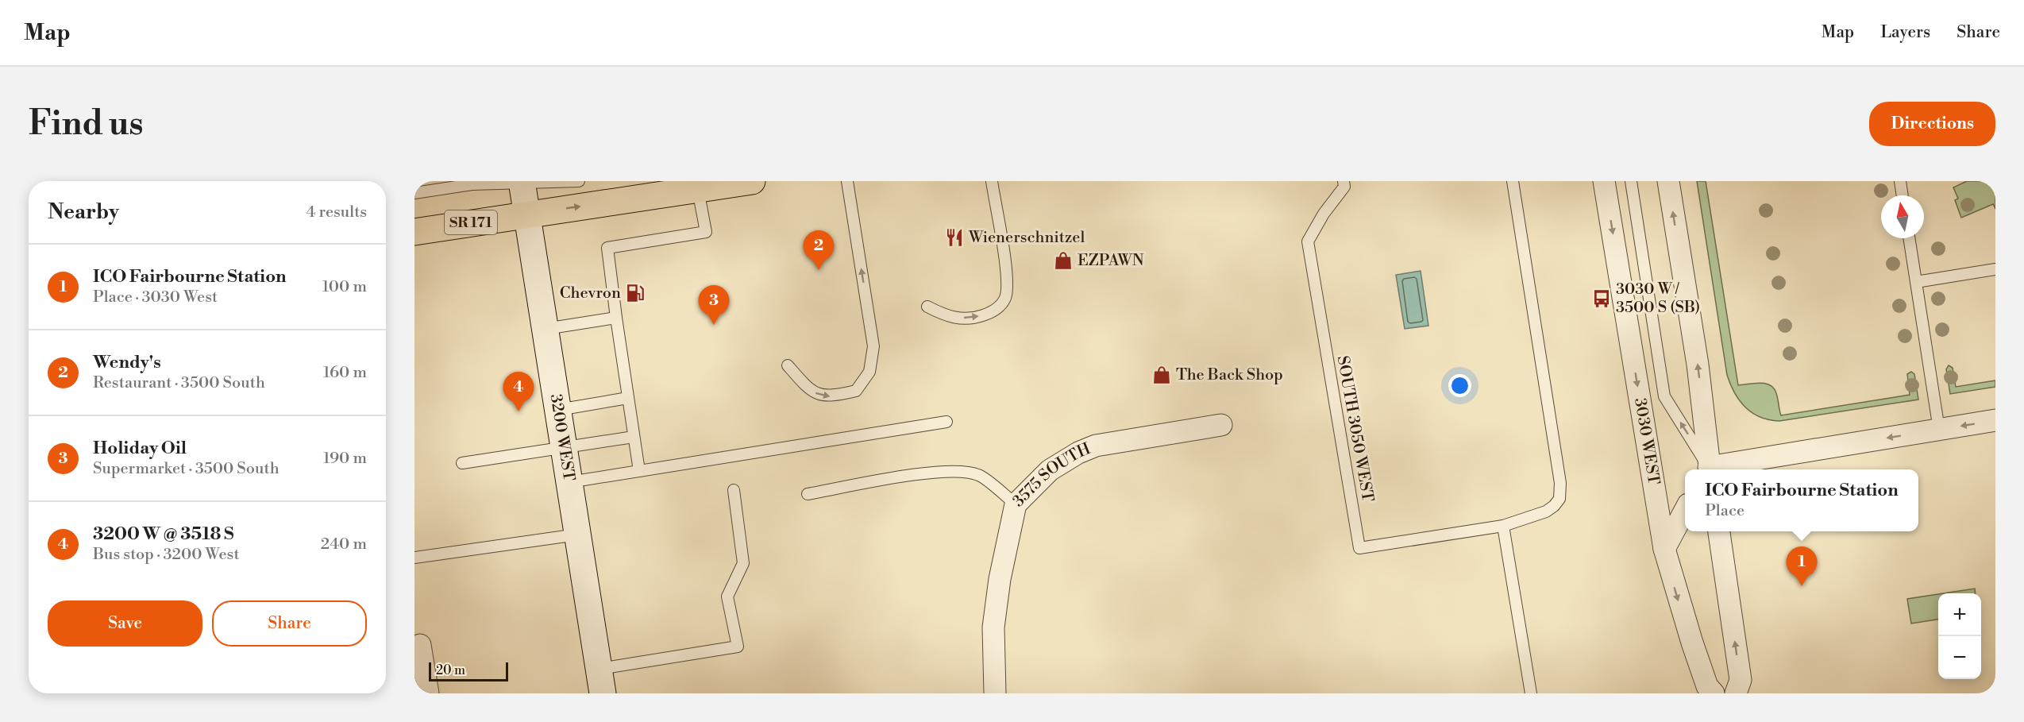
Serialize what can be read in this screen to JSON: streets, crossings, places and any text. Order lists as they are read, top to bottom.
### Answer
{
  "streets": {
    "main road": ["SR 171"],
    "street": ["3200 WEST", "3030 WEST", "3575 SOUTH"],
    "lane": ["SOUTH 3050 WEST"]
  },
  "crossings": [
    ["SR 171", "3200 WEST"]
  ],
  "places": {
    "restaurant": ["Wienerschnitzel"],
    "shop": ["EZPAWN", "The Back Shop"],
    "fuel station": ["Chevron"],
    "bus stop": ["3030 W / 3500 S (SB)"]
  },
  "scale_bar": "20 m",
  "north": "top",
  "page": {
    "header": "Map",
    "nav": ["Map", "Layers", "Share"],
    "buttons": [
      "Directions",
      ["Save", "Share"]
    ],
    "title": "Find us",
    "heading": ["Nearby", "4 results"],
    "pins": [
      "2",
      "3",
      "4",
      "1"
    ],
    "list": [
      {
        "mark": "1",
        "name": "ICO Fairbourne Station",
        "note": "Place · 3030 West",
        "value": "100 m"
      },
      {
        "mark": "2",
        "name": "Wendy's",
        "note": "Restaurant · 3500 South",
        "value": "160 m"
      },
      {
        "mark": "3",
        "name": "Holiday Oil",
        "note": "Supermarket · 3500 South",
        "value": "190 m"
      },
      {
        "mark": "4",
        "name": "3200 W @ 3518 S",
        "note": "Bus stop · 3200 West",
        "value": "240 m"
      }
    ],
    "popup": ["ICO Fairbourne Station", "Place"],
    "map_buttons": ["+", "−"],
    "scale": "20 m"
  }
}
